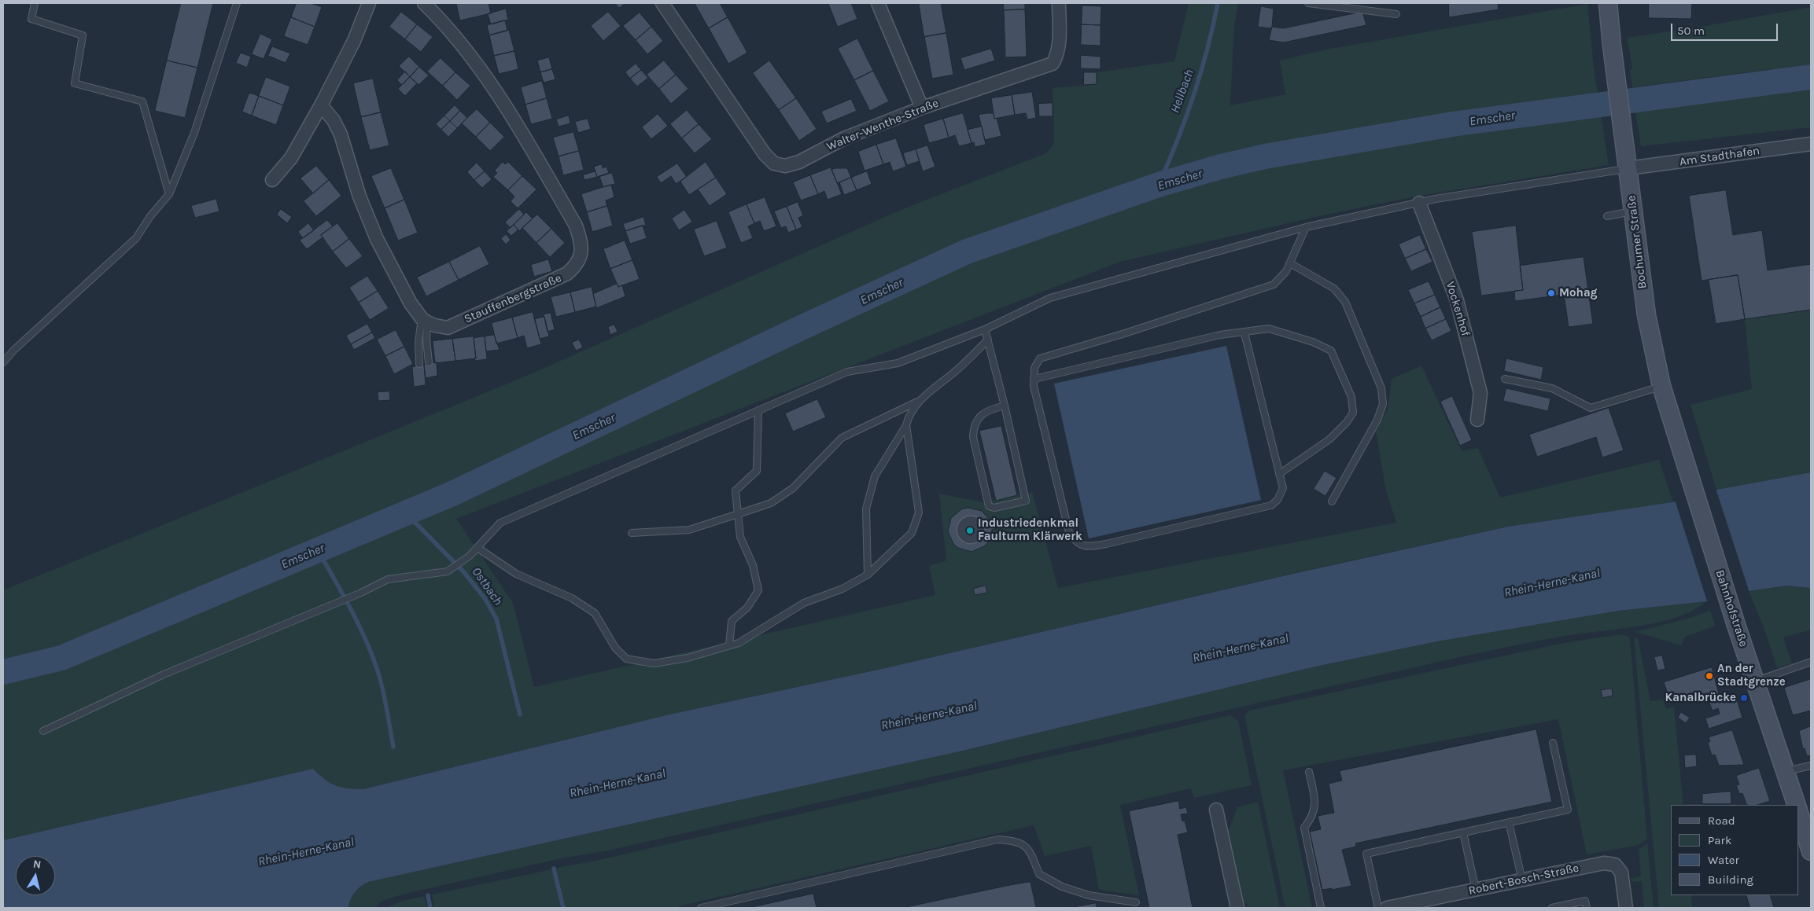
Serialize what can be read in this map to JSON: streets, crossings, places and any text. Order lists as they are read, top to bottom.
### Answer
{
  "streets": {
    "main road": ["Bochumer Straße", "Bahnhofstraße"],
    "street": [
      "Walter-Wenthe-Straße",
      "Am Stadthafen",
      "Stauffenbergstraße",
      "Vockenhof",
      "Robert-Bosch-Straße"
    ]
  },
  "crossings": [
    ["Am Stadthafen", "Bochumer Straße"],
    ["Bochumer Straße", "Bahnhofstraße"]
  ],
  "water": [
    "Hellbach",
    "Emscher",
    "Rhein-Herne-Kanal",
    "Ostbach"
  ],
  "places": [
    "Mohag",
    "Industriedenkmal Faulturm Klärwerk",
    "An der Stadtgrenze",
    "Kanalbrücke"
  ],
  "legend": [
    "Road",
    "Park",
    "Water",
    "Building"
  ],
  "scale_bar": "50 m",
  "north": "top"
}
